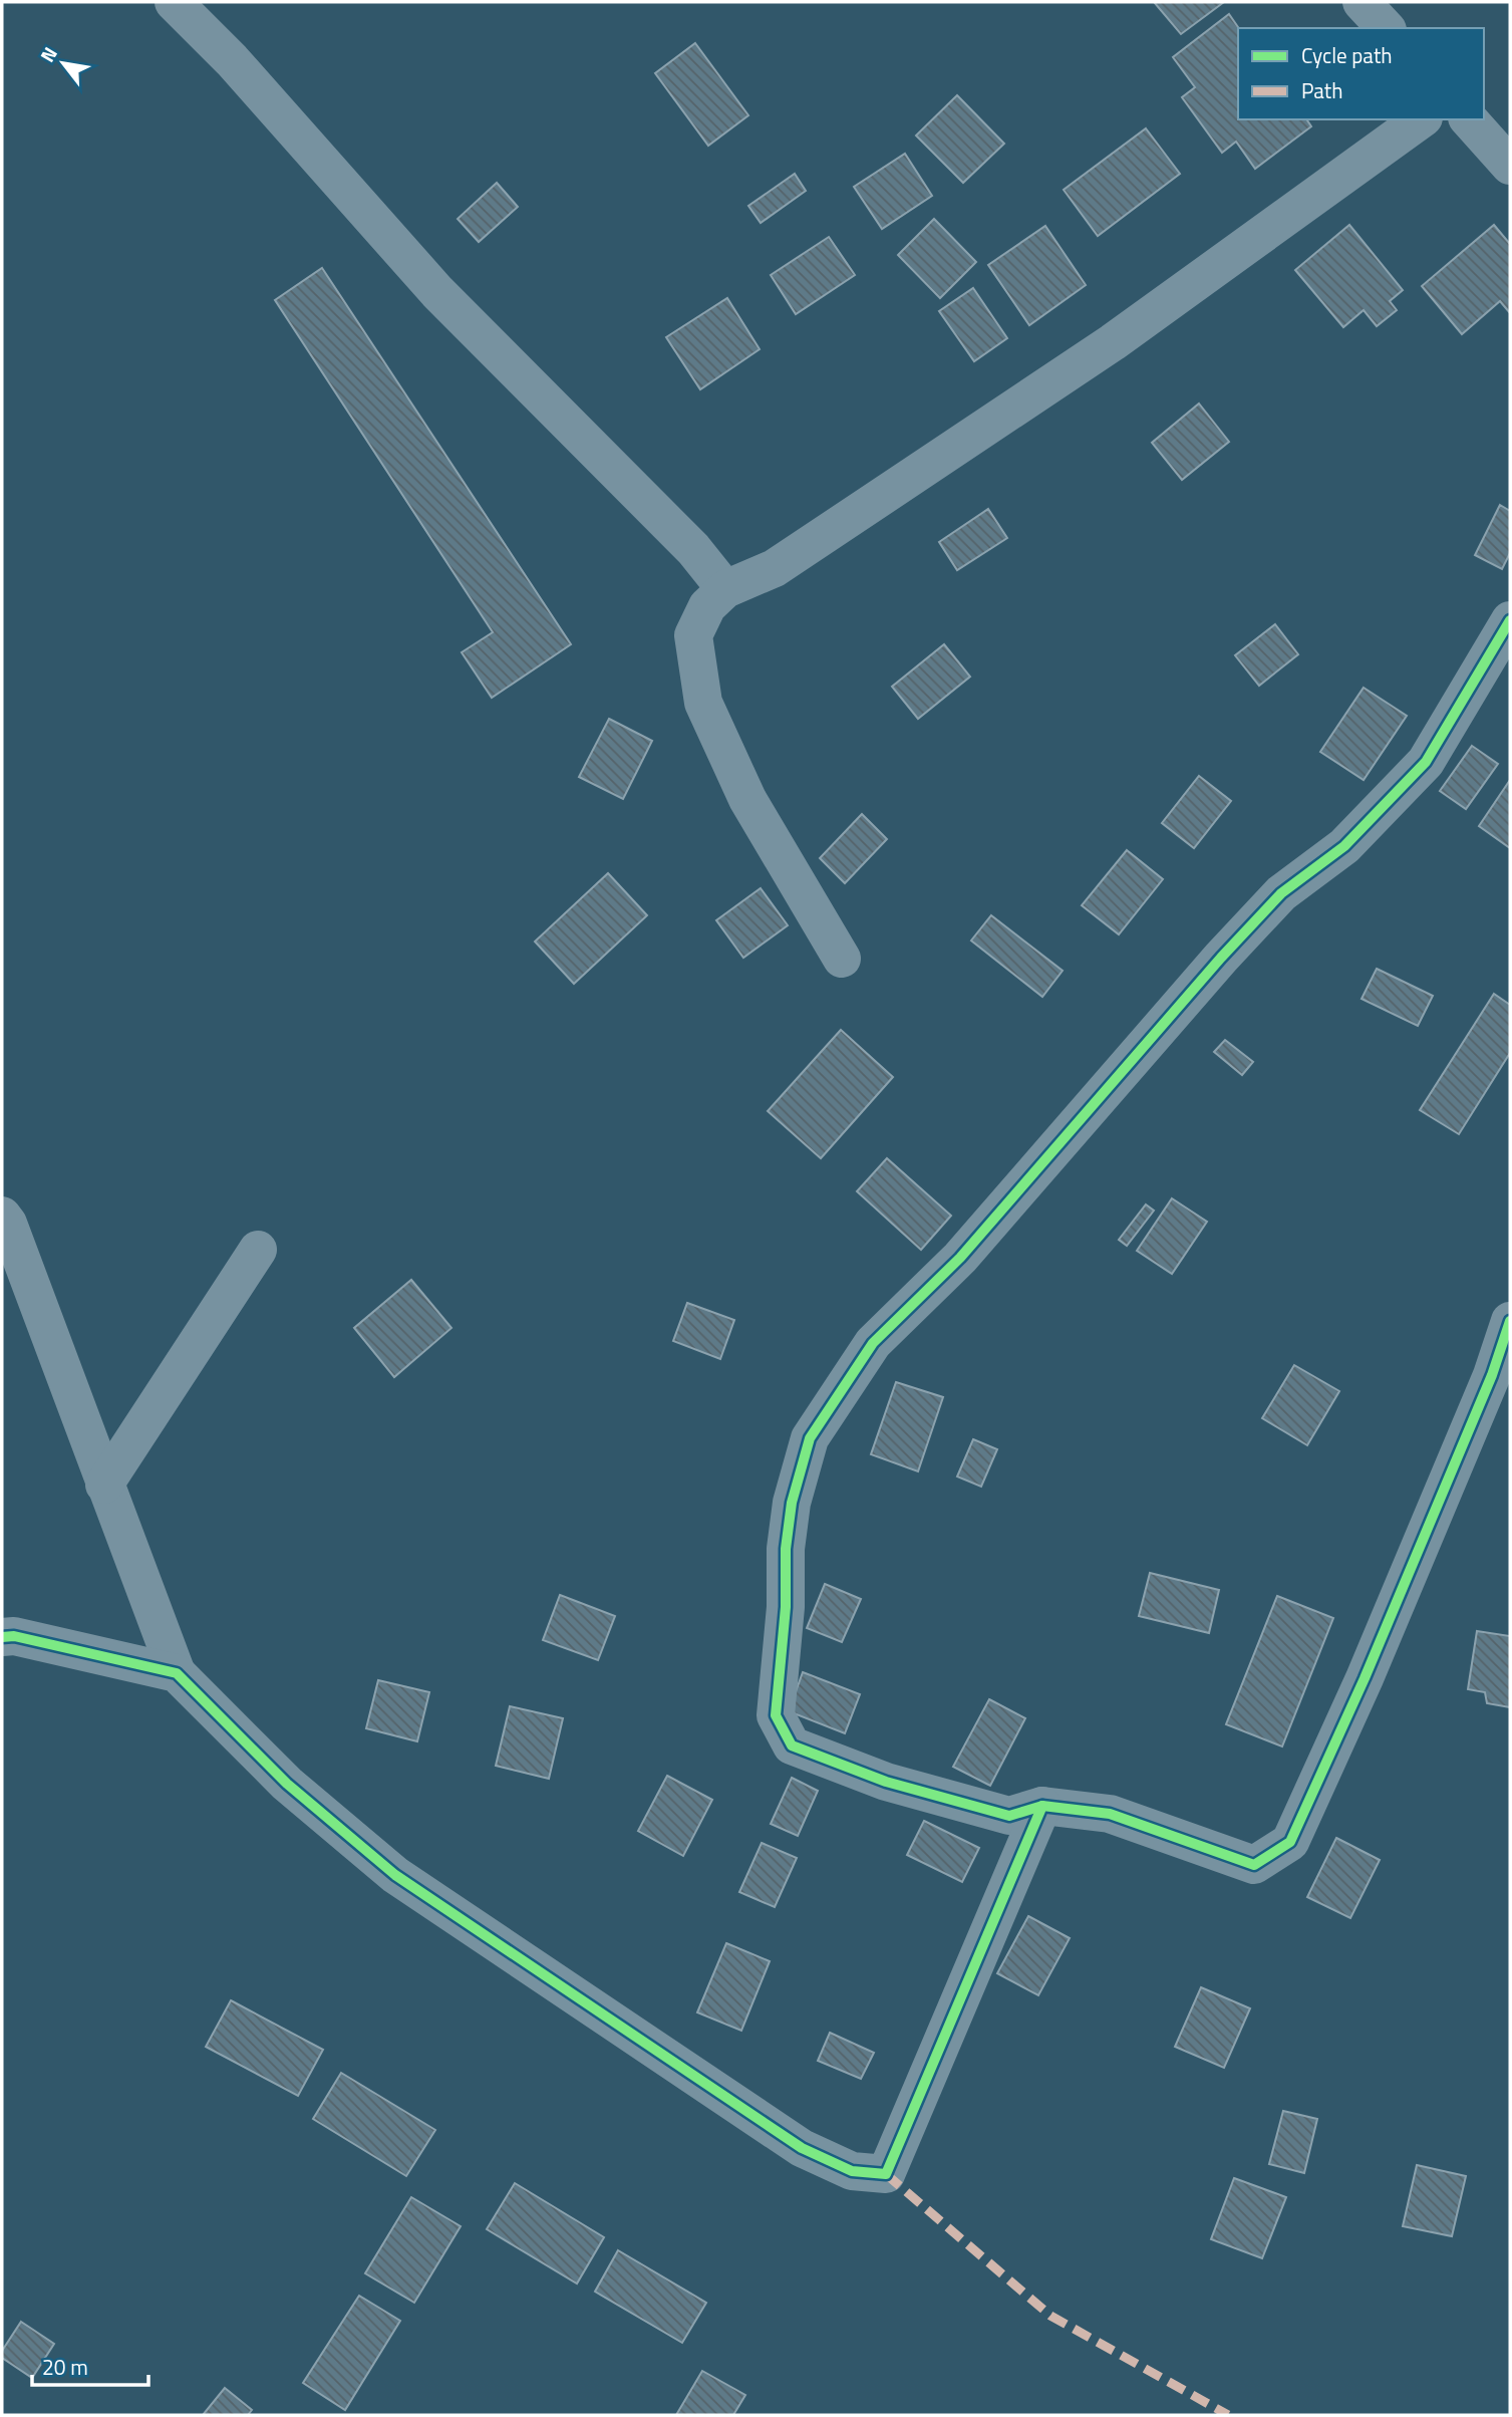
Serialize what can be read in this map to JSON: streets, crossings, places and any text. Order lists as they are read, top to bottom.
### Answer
{
  "legend": ["Cycle path", "Path"],
  "scale_bar": "20 m",
  "north": "top left"
}
